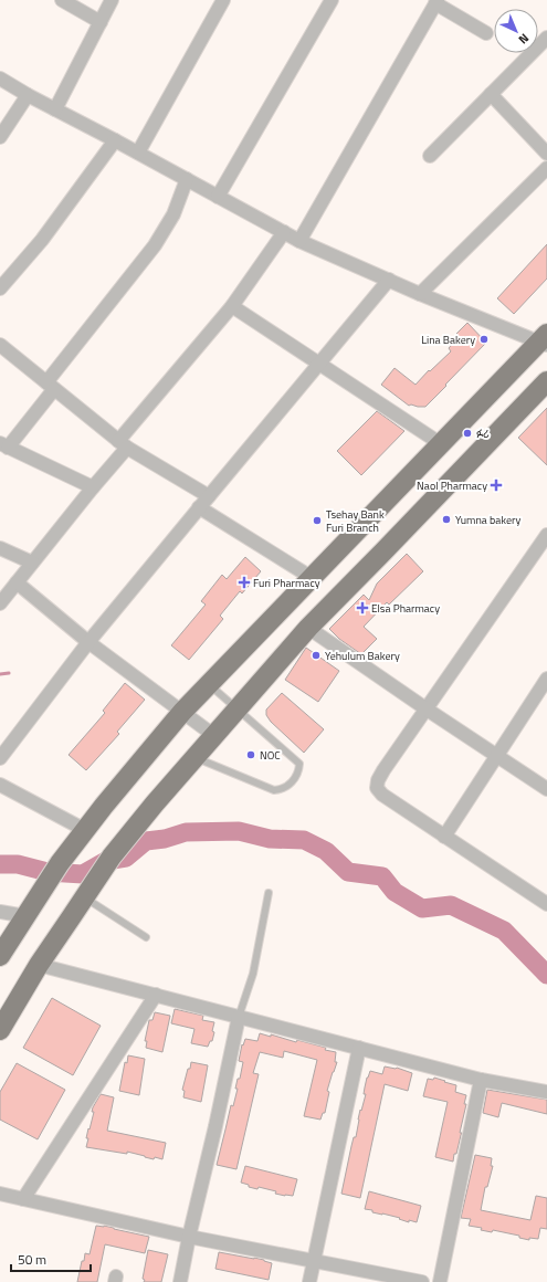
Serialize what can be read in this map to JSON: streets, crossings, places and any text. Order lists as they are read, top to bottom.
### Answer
{
  "places": {
    "other": [
      "Lina Bakery",
      "ፉሪ",
      "Yumna bakery",
      "Tsehay Bank Furi Branch",
      "Yehulum Bakery",
      "NOC"
    ],
    "health": ["Naol Pharmacy", "Furi Pharmacy", "Elsa Pharmacy"]
  },
  "scale_bar": "50 m",
  "north": "bottom right"
}
